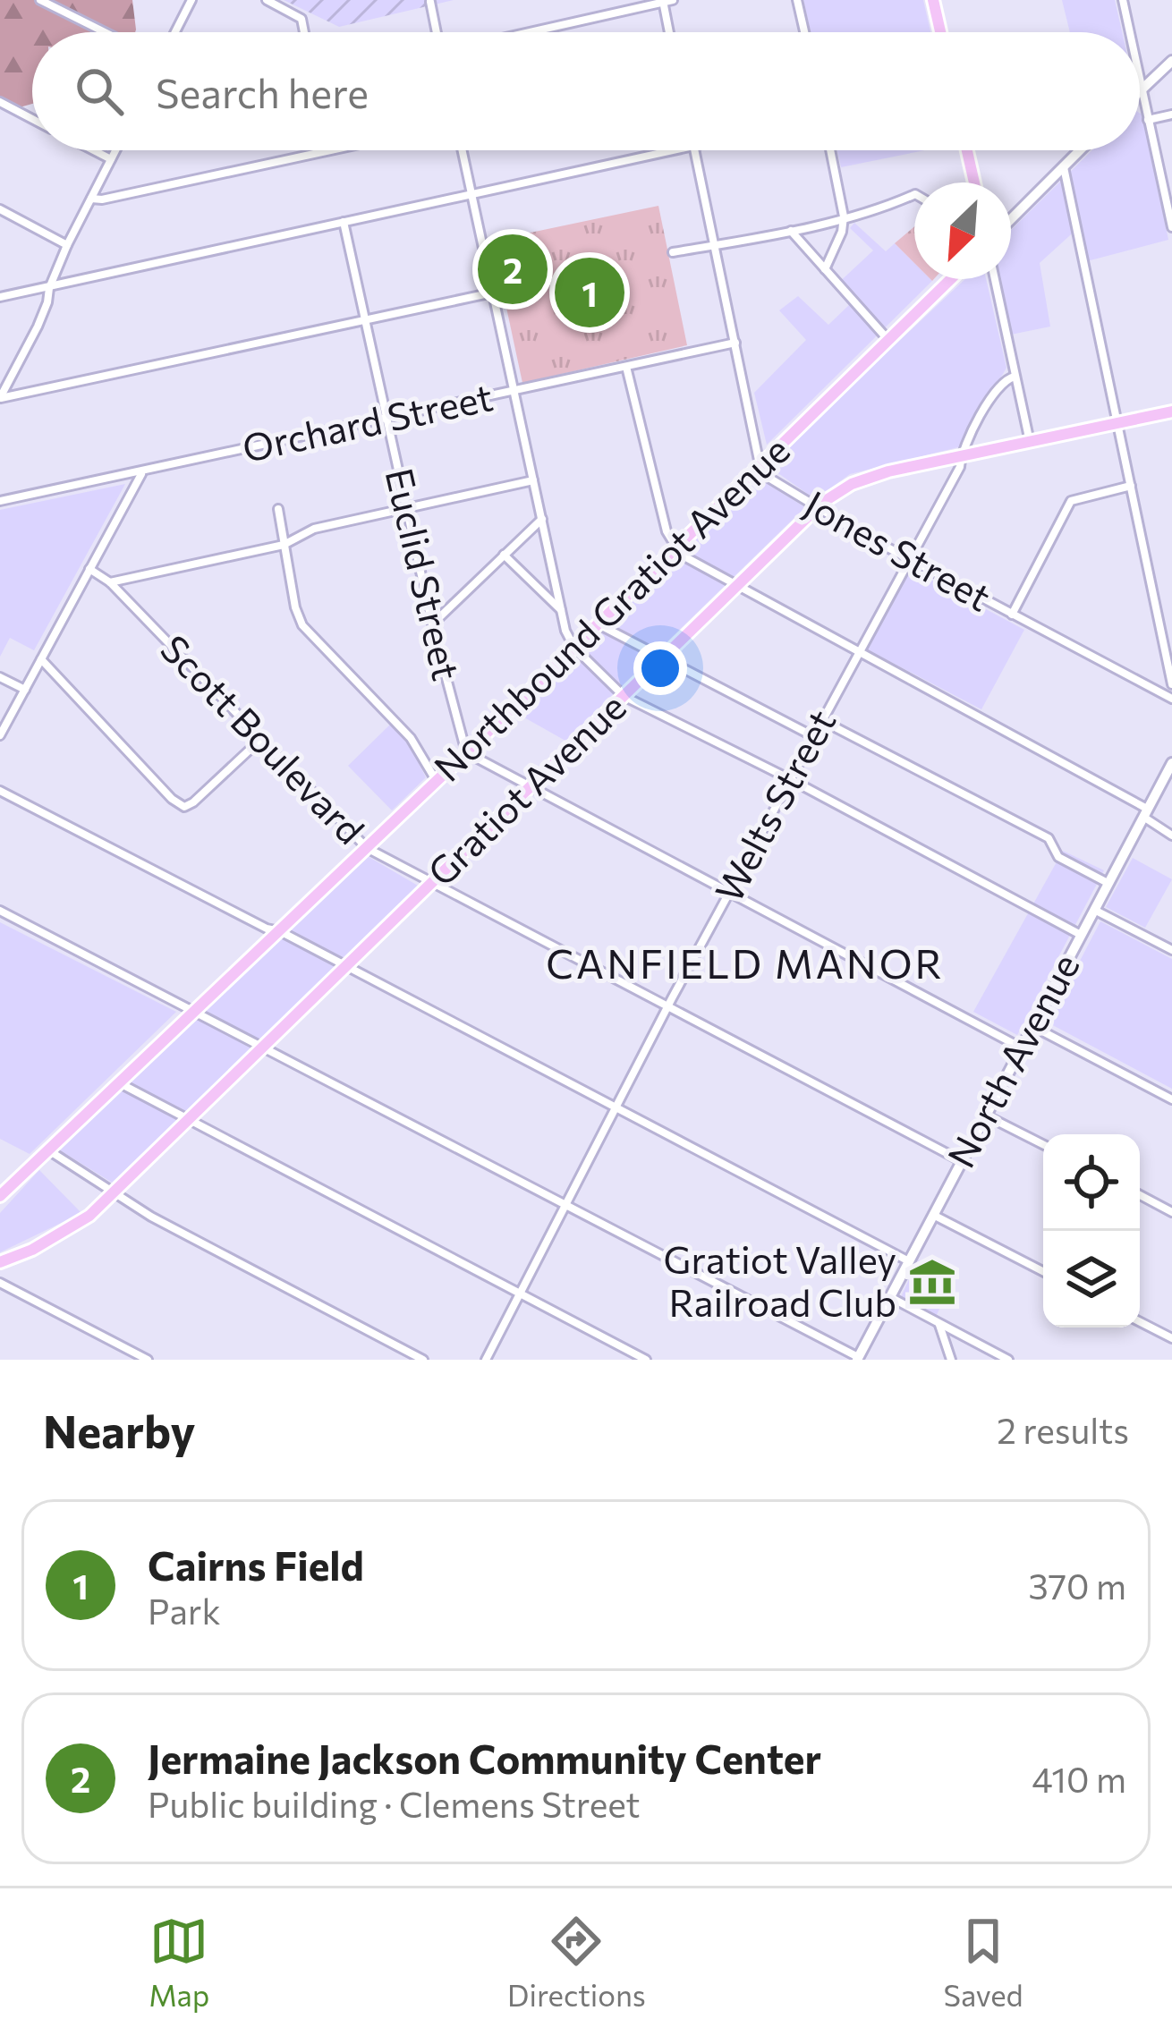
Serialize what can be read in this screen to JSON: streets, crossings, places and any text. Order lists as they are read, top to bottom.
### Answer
{
  "streets": {
    "main road": ["Northbound Gratiot Avenue", "Gratiot Avenue", "North Avenue"],
    "street": [
      "Orchard Street",
      "Jones Street",
      "Euclid Street",
      "Scott Boulevard",
      "Welts Street"
    ]
  },
  "crossings": [
    ["Orchard Street", "Euclid Street"],
    ["Jones Street", "Northbound Gratiot Avenue"],
    ["Jones Street", "Gratiot Avenue"],
    ["Jones Street", "Welts Street"],
    ["Euclid Street", "Northbound Gratiot Avenue"],
    ["Northbound Gratiot Avenue", "Scott Boulevard"],
    ["Scott Boulevard", "Gratiot Avenue"],
    ["Scott Boulevard", "Welts Street"],
    ["Scott Boulevard", "North Avenue"],
    ["Gratiot Avenue", "Welts Street"]
  ],
  "districts": ["CANFIELD MANOR"],
  "places": {
    "museum": ["Gratiot Valley Railroad Club"]
  },
  "north": "bottom left",
  "page": {
    "search": "Search here",
    "pins": ["2", "1"],
    "heading": ["Nearby", "2 results"],
    "list": [
      {
        "mark": "1",
        "name": "Cairns Field",
        "note": "Park",
        "value": "370 m"
      },
      {
        "mark": "2",
        "name": "Jermaine Jackson Community Center",
        "note": "Public building · Clemens Street",
        "value": "410 m"
      }
    ],
    "nav": ["Map", "Directions", "Saved"]
  }
}
